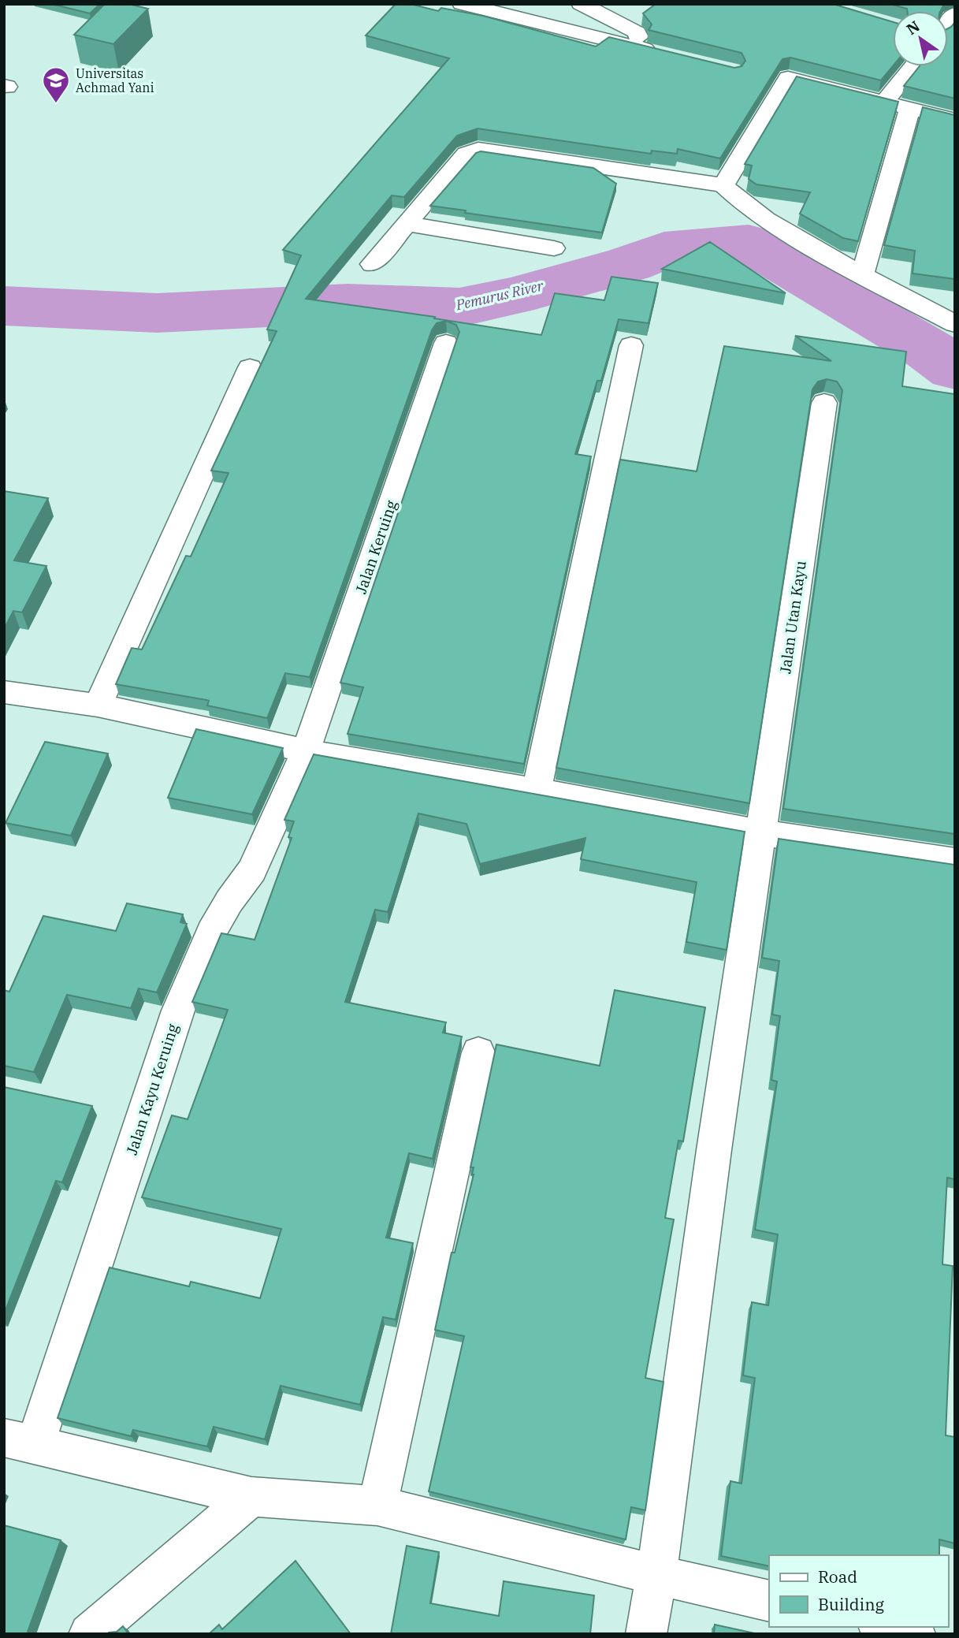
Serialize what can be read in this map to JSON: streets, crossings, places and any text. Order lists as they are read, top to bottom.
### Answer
{
  "streets": {
    "street": ["Jalan Keruing", "Jalan Utan Kayu", "Jalan Kayu Keruing"]
  },
  "crossings": [
    ["Jalan Keruing", "Jalan Kayu Keruing"]
  ],
  "water": ["Pemurus River"],
  "places": {
    "school or university": ["Universitas Achmad Yani"]
  },
  "legend": ["Road", "Building"],
  "north": "top left"
}
